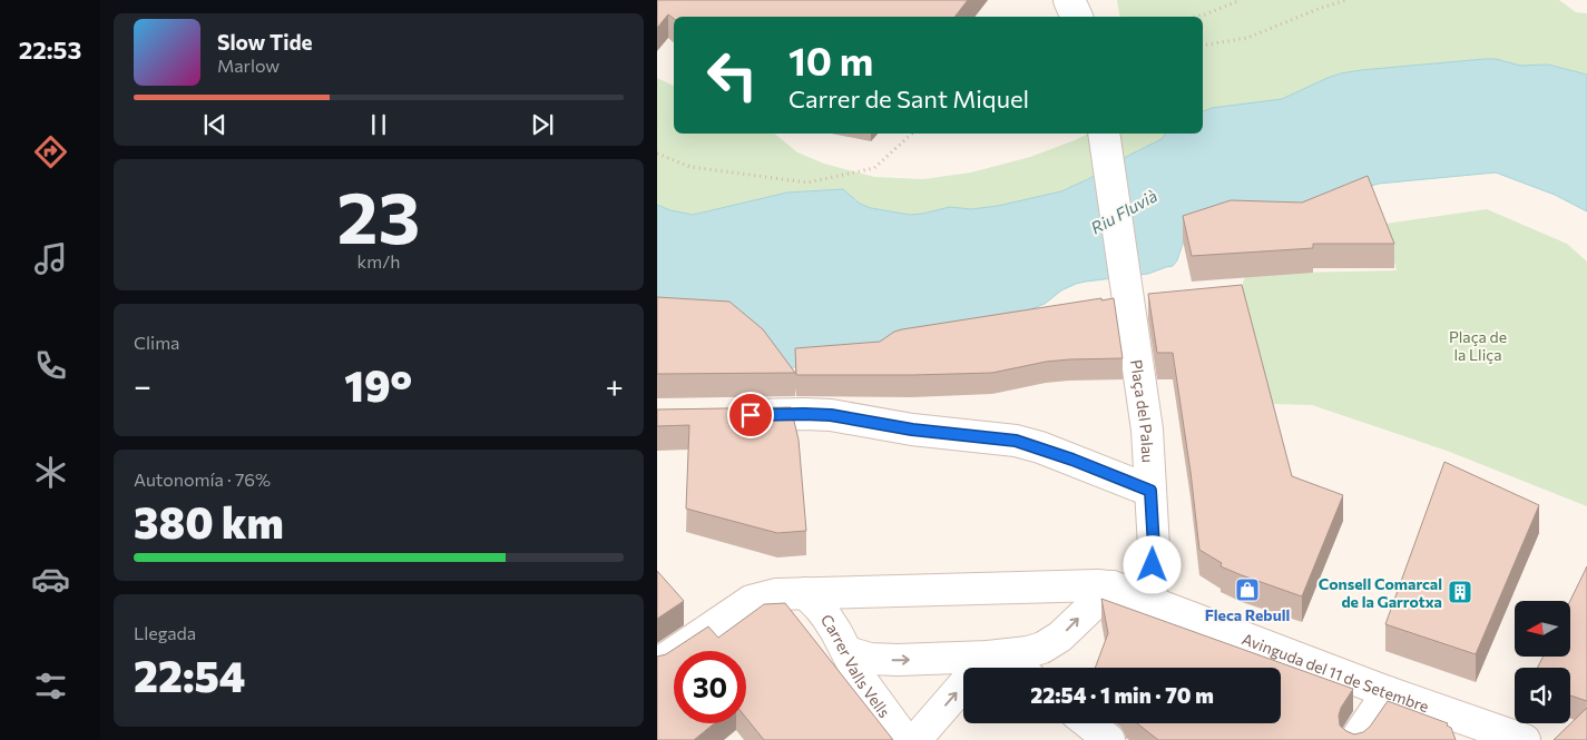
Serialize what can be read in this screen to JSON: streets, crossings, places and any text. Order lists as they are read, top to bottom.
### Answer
{
  "streets": {
    "street": ["Plaça del Palau", "Carrer Valls Vells", "Avinguda del 11 de Setembre"]
  },
  "crossings": [
    ["Plaça del Palau", "Avinguda del 11 de Setembre"]
  ],
  "water": ["Riu Fluvià"],
  "parks": ["Plaça de la Lliça"],
  "places": {
    "shop": ["Fleca Rebull"],
    "building": ["Consell Comarcal de la Garrotxa"]
  },
  "north": "left",
  "page": {
    "tabs": "22:53",
    "turn": ["10 m", "Carrer de Sant Miquel"],
    "song": ["Slow Tide", "Marlow"],
    "tile": [
      ["23", "km/h"],
      "Clima",
      ["Autonomía · 76%", "380 km"],
      ["Llegada", "22:54"]
    ],
    "heat": ["−", "19°", "+"],
    "limit": "30",
    "trip": "22:54 · 1 min · 70 m"
  }
}
